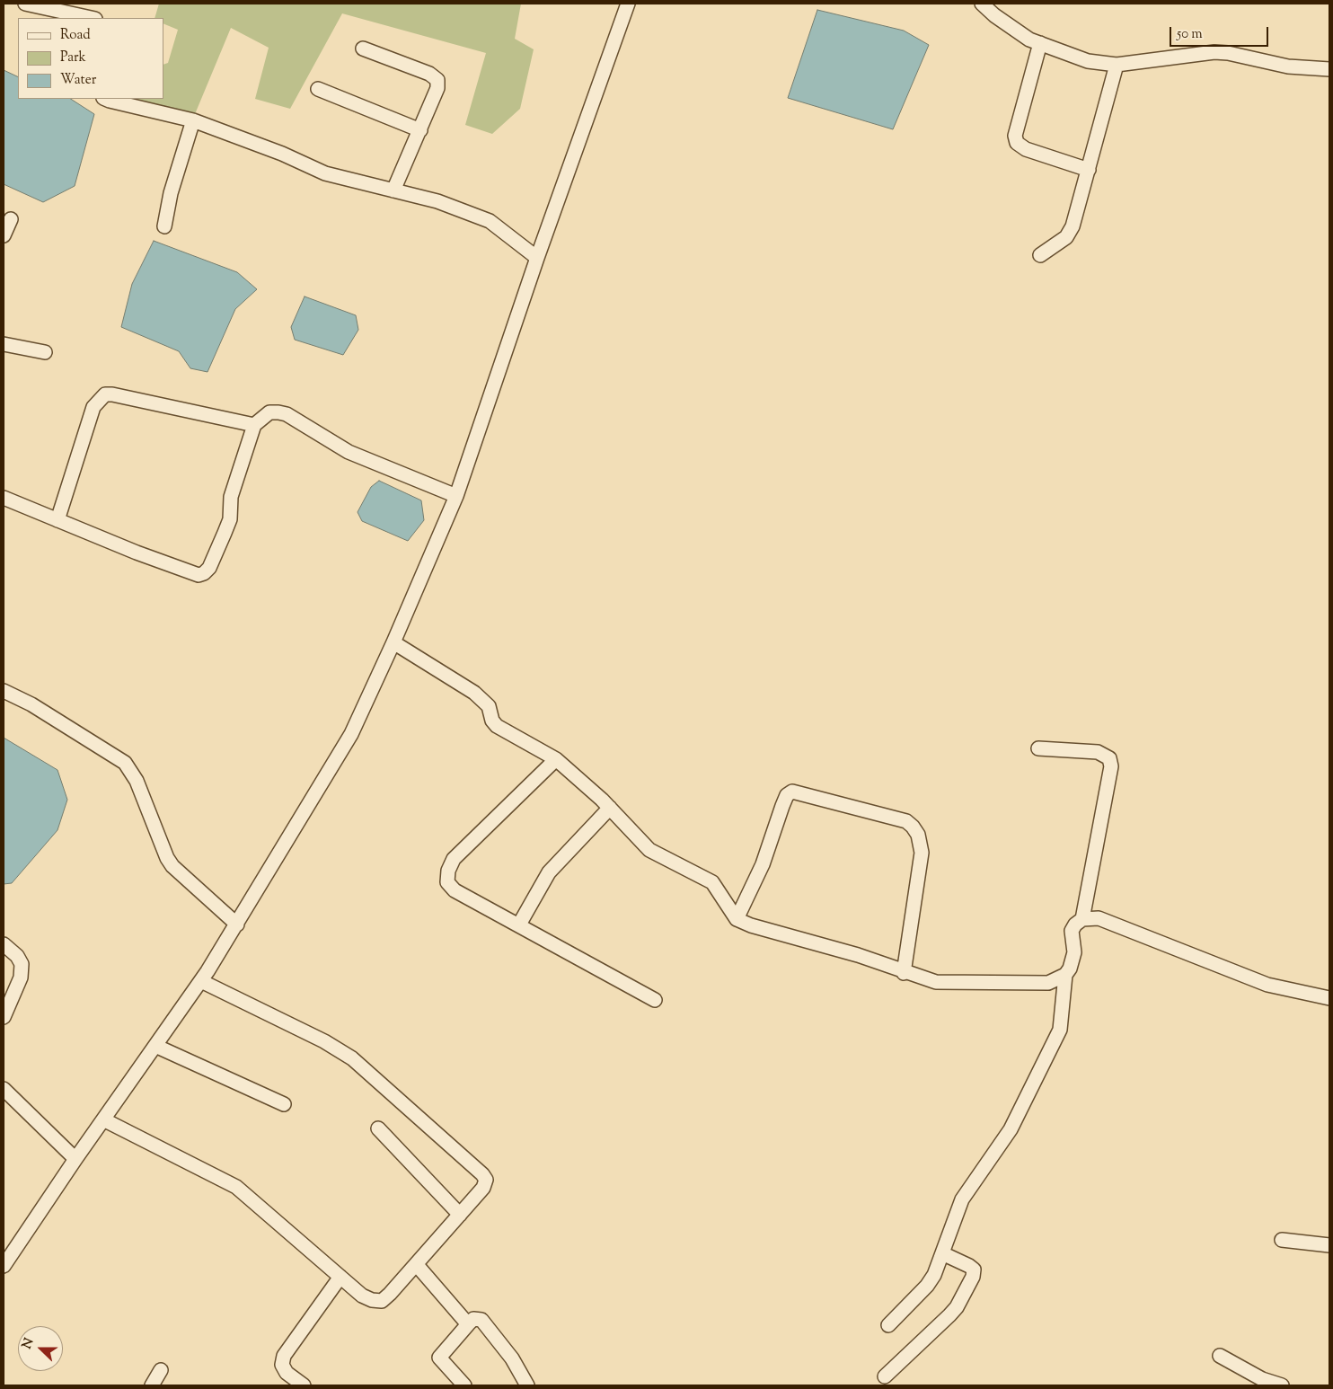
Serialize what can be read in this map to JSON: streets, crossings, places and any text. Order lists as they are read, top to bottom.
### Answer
{
  "legend": ["Road", "Park", "Water"],
  "scale_bar": "50 m",
  "north": "left"
}
